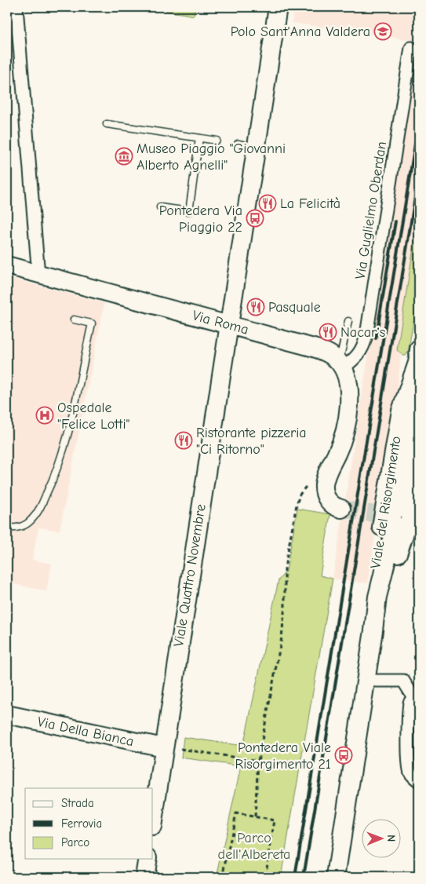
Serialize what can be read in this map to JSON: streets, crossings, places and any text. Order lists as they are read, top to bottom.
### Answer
{
  "streets": {
    "street": [
      "Via Guglielmo Oberdan",
      "Via Roma",
      "Viale del Risorgimento",
      "Viale Quattro Novembre",
      "Via Della Bianca"
    ]
  },
  "crossings": [
    ["Via Guglielmo Oberdan", "Via Roma"],
    ["Via Roma", "Viale Quattro Novembre"],
    ["Viale Quattro Novembre", "Via Della Bianca"]
  ],
  "parks": ["Parco dell'Albereta"],
  "places": {
    "school or university": ["Polo Sant'Anna Valdera"],
    "museum": ["Museo Piaggio \"Giovanni Alberto Agnelli\""],
    "restaurant": [
      "La Felicità",
      "Pasquale",
      "Nacar's",
      "Ristorante pizzeria \"Ci Ritorno\""
    ],
    "bus stop": ["Pontedera Via Piaggio 22", "Pontedera Viale Risorgimento 21"],
    "hospital": ["Ospedale \"Felice Lotti\""]
  },
  "legend": ["Strada", "Ferrovia", "Parco"],
  "north": "right"
}
